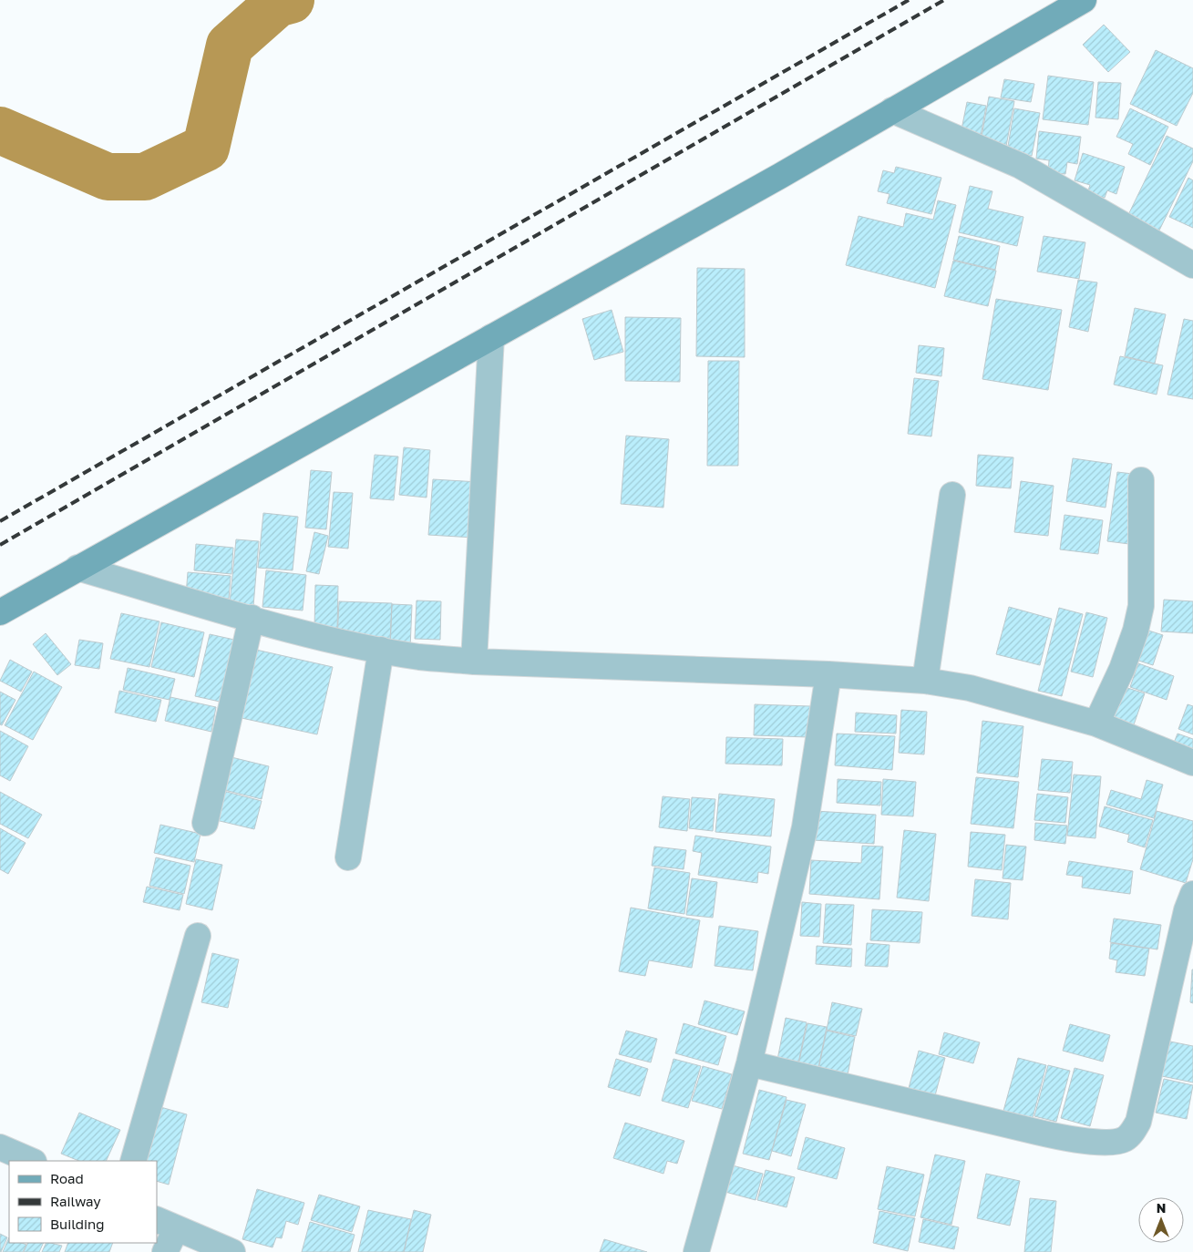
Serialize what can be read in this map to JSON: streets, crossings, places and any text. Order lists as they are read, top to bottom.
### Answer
{
  "legend": ["Road", "Railway", "Building"],
  "north": "top"
}
